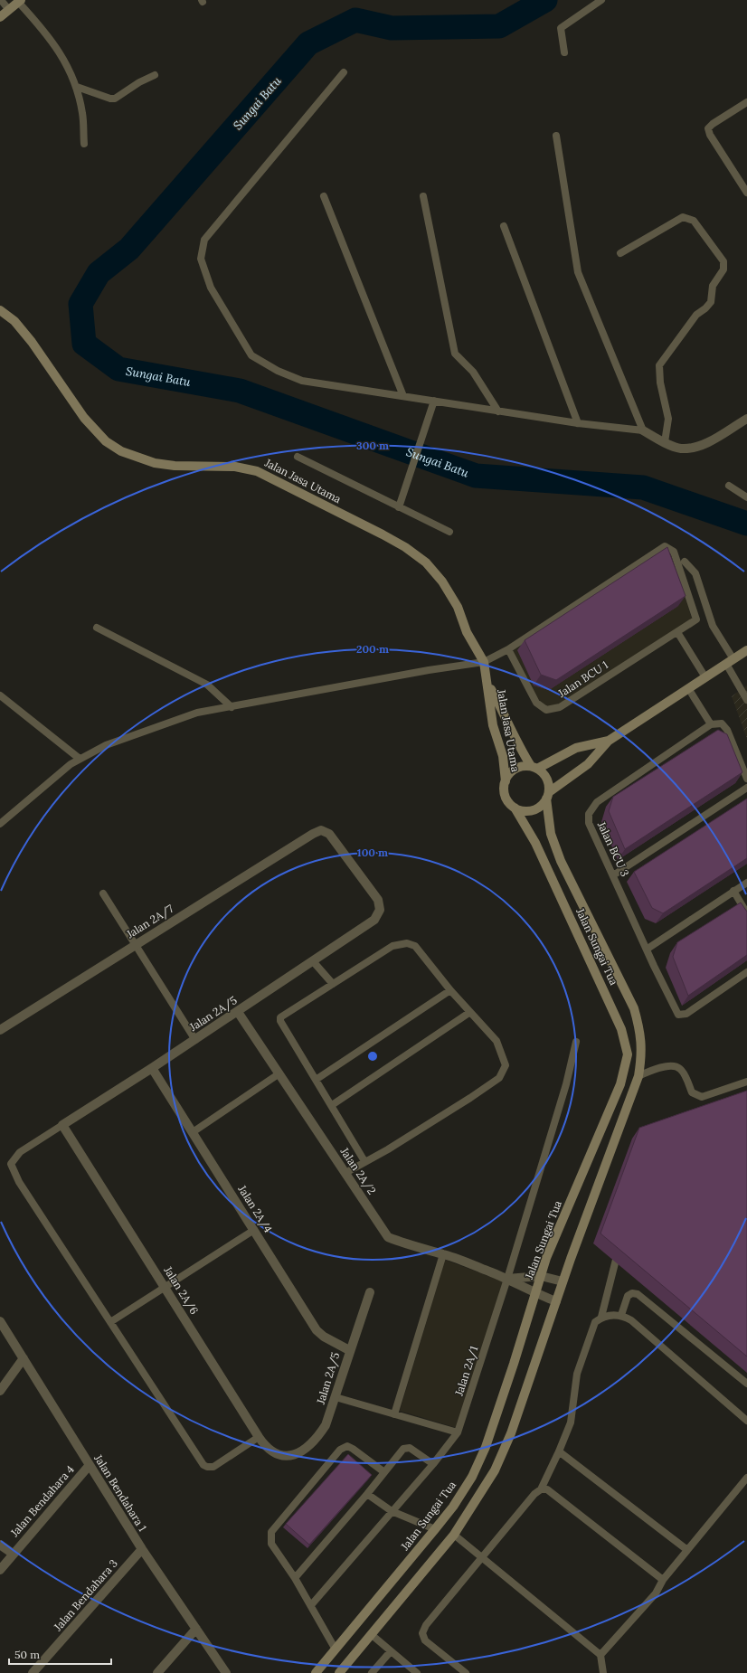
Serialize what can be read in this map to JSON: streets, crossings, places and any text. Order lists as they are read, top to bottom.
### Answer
{
  "streets": {
    "main road": ["Jalan Jasa Utama", "Jalan Sungai Tua"],
    "street": [
      "Jalan 2A/7",
      "Jalan 2A/5",
      "Jalan 2A/2",
      "Jalan 2A/4",
      "Jalan 2A/6",
      "Jalan Bendahara 1",
      "Jalan Bendahara 4",
      "Jalan Bendahara 3"
    ],
    "lane": ["Jalan BCU 1", "Jalan BCU 3", "Jalan 2A/1"]
  },
  "crossings": [
    ["Jalan Jasa Utama", "Jalan Sungai Tua"],
    ["Jalan 2A/7", "Jalan 2A/5"],
    ["Jalan Sungai Tua", "Jalan 2A/2"],
    ["Jalan 2A/5", "Jalan 2A/2"],
    ["Jalan 2A/5", "Jalan 2A/4"],
    ["Jalan 2A/5", "Jalan 2A/6"],
    ["Jalan 2A/2", "Jalan 2A/1"],
    ["Jalan Bendahara 1", "Jalan Bendahara 4"],
    ["Jalan Bendahara 1", "Jalan Bendahara 3"]
  ],
  "water": ["Sungai Batu"],
  "scale_bar": "50 m",
  "rings": ["300 m", "200 m", "100 m"]
}
